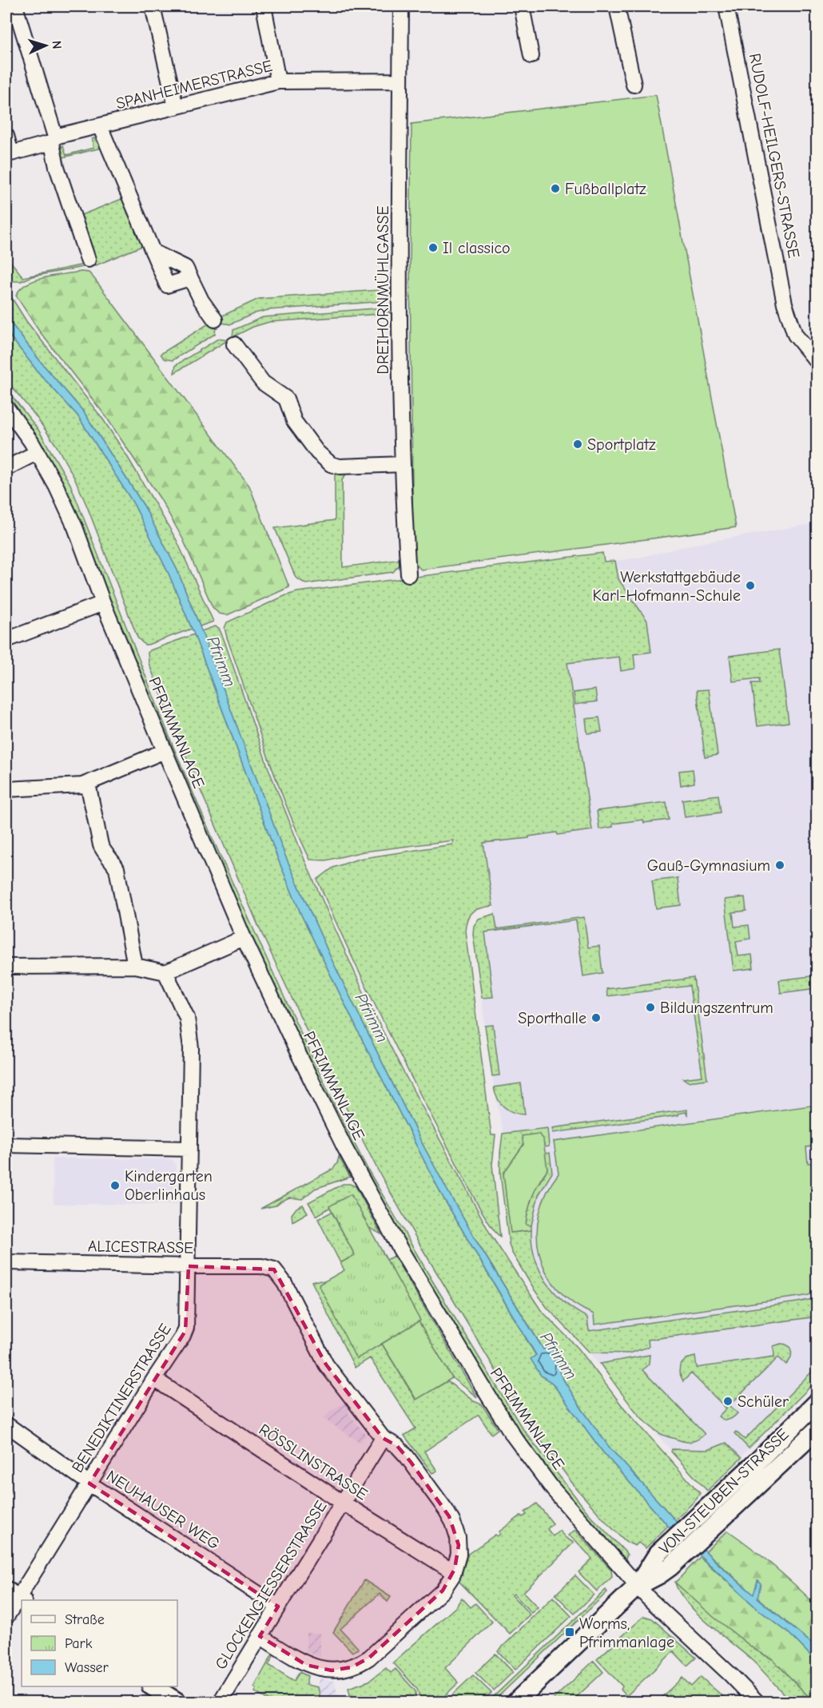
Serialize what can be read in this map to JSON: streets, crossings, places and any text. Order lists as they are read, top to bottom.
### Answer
{
  "streets": {
    "street": [
      "SPANHEIMERSTRASSE",
      "RUDOLF-HEILGERS-STRASSE",
      "DREIHORNMÜHLGASSE",
      "PFRIMMANLAGE",
      "ALICESTRASSE",
      "BENEDIKTINERSTRASSE",
      "RÖSSLINSTRASSE",
      "VON-STEUBEN-STRASSE",
      "NEUHAUSER WEG",
      "GLOCKENGIESSERSTRASSE"
    ]
  },
  "crossings": [
    ["SPANHEIMERSTRASSE", "DREIHORNMÜHLGASSE"],
    ["PFRIMMANLAGE", "VON-STEUBEN-STRASSE"],
    ["ALICESTRASSE", "BENEDIKTINERSTRASSE"],
    ["ALICESTRASSE", "GLOCKENGIESSERSTRASSE"],
    ["BENEDIKTINERSTRASSE", "RÖSSLINSTRASSE"],
    ["BENEDIKTINERSTRASSE", "NEUHAUSER WEG"],
    ["RÖSSLINSTRASSE", "GLOCKENGIESSERSTRASSE"],
    ["NEUHAUSER WEG", "GLOCKENGIESSERSTRASSE"]
  ],
  "water": ["Pfrimm"],
  "places": {
    "other": [
      "Fußballplatz",
      "Il classico",
      "Sportplatz",
      "Werkstattgebäude Karl-Hofmann-Schule",
      "Gauß-Gymnasium",
      "Bildungszentrum",
      "Sporthalle",
      "Kindergarten Oberlinhaus",
      "Schüler"
    ],
    "transit": ["Worms, Pfrimmanlage"]
  },
  "legend": ["Straße", "Park", "Wasser"],
  "north": "right"
}
